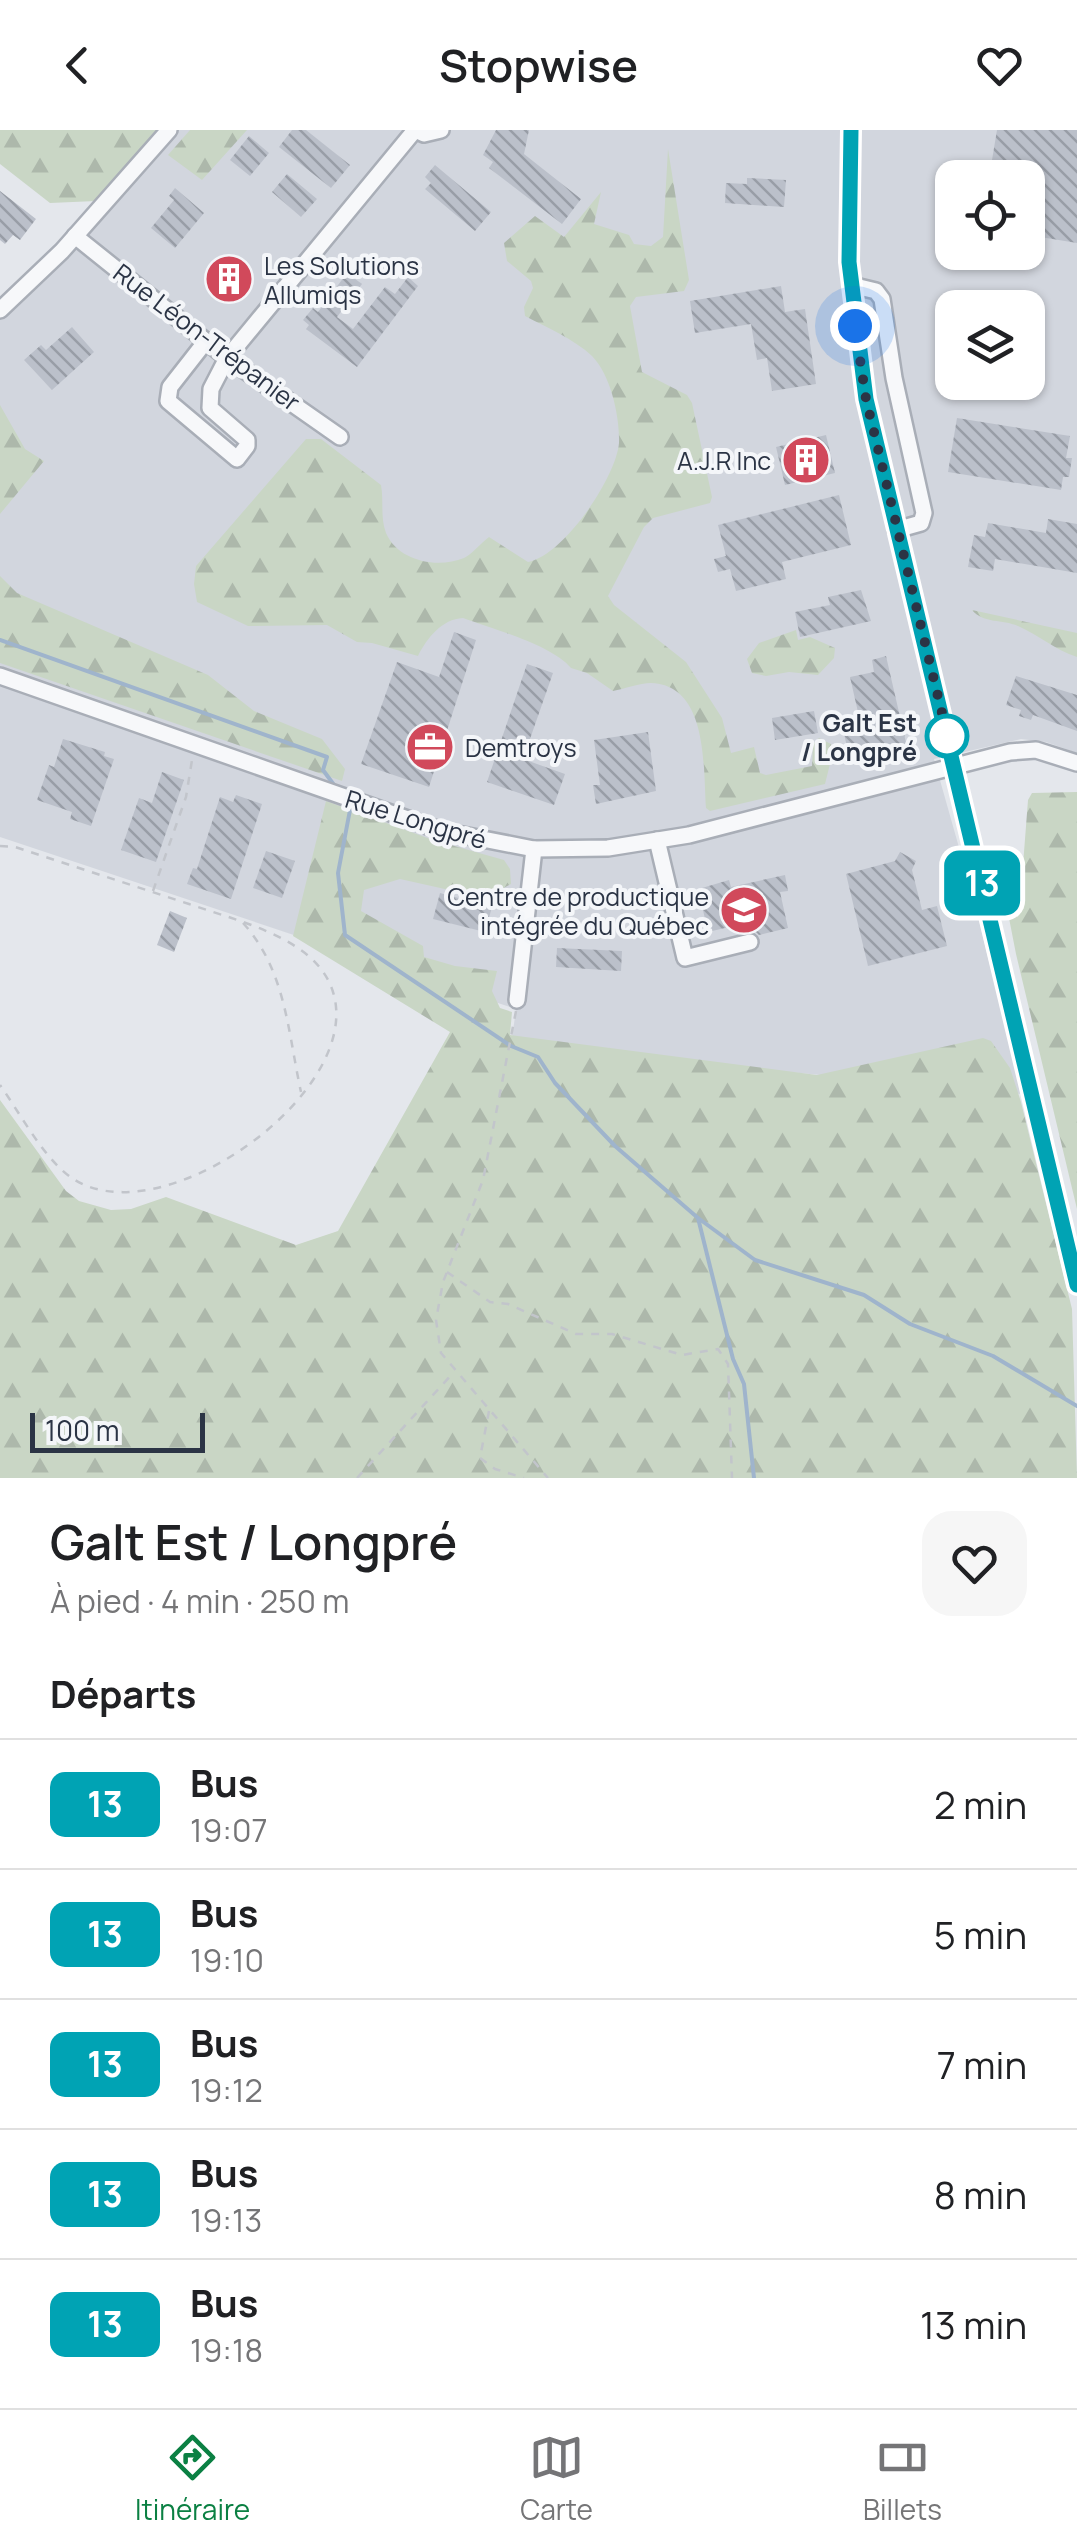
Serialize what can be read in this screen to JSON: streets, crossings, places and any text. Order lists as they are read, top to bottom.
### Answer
{
  "streets": {
    "street": ["Rue Léon-Trépanier", "Rue Longpré"]
  },
  "places": {
    "building": ["Les Solutions Allumiqs", "A.J.R Inc"],
    "other": ["Galt Est / Longpré"],
    "office": ["Demtroys"],
    "school or university": ["Centre de productique intégrée du Québec"]
  },
  "lines": ["bus line 13"],
  "scale_bar": "100 m",
  "page": {
    "header": "Stopwise",
    "on_map": "13",
    "scale": "100 m",
    "heading": [
      ["Galt Est / Longpré", "À pied · 4 min · 250 m"],
      "Départs"
    ],
    "list": [
      {
        "mark": "13",
        "name": "Bus",
        "note": "19:07",
        "value": "2 min"
      },
      {
        "mark": "13",
        "name": "Bus",
        "note": "19:10",
        "value": "5 min"
      },
      {
        "mark": "13",
        "name": "Bus",
        "note": "19:12",
        "value": "7 min"
      },
      {
        "mark": "13",
        "name": "Bus",
        "note": "19:13",
        "value": "8 min"
      },
      {
        "mark": "13",
        "name": "Bus",
        "note": "19:18",
        "value": "13 min"
      }
    ],
    "tabs": ["Itinéraire", "Carte", "Billets"]
  }
}
